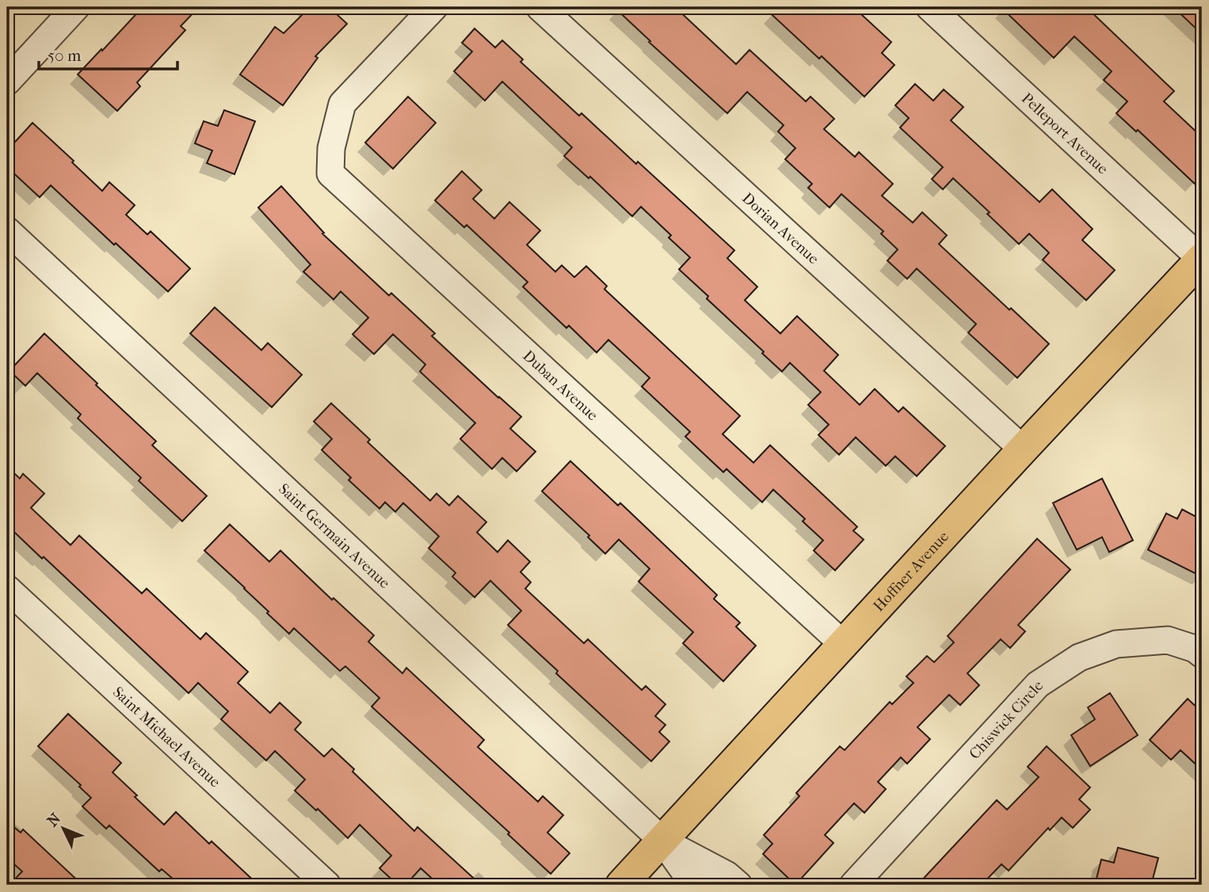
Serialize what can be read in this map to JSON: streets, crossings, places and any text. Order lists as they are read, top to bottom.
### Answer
{
  "streets": {
    "main road": ["Hoffner Avenue"],
    "street": [
      "Pelleport Avenue",
      "Dorian Avenue",
      "Duban Avenue",
      "Saint Germain Avenue",
      "Chiswick Circle",
      "Saint Michael Avenue"
    ]
  },
  "crossings": [
    ["Pelleport Avenue", "Hoffner Avenue"],
    ["Dorian Avenue", "Hoffner Avenue"],
    ["Duban Avenue", "Hoffner Avenue"],
    ["Saint Germain Avenue", "Hoffner Avenue"]
  ],
  "scale_bar": "50 m",
  "north": "top left"
}
